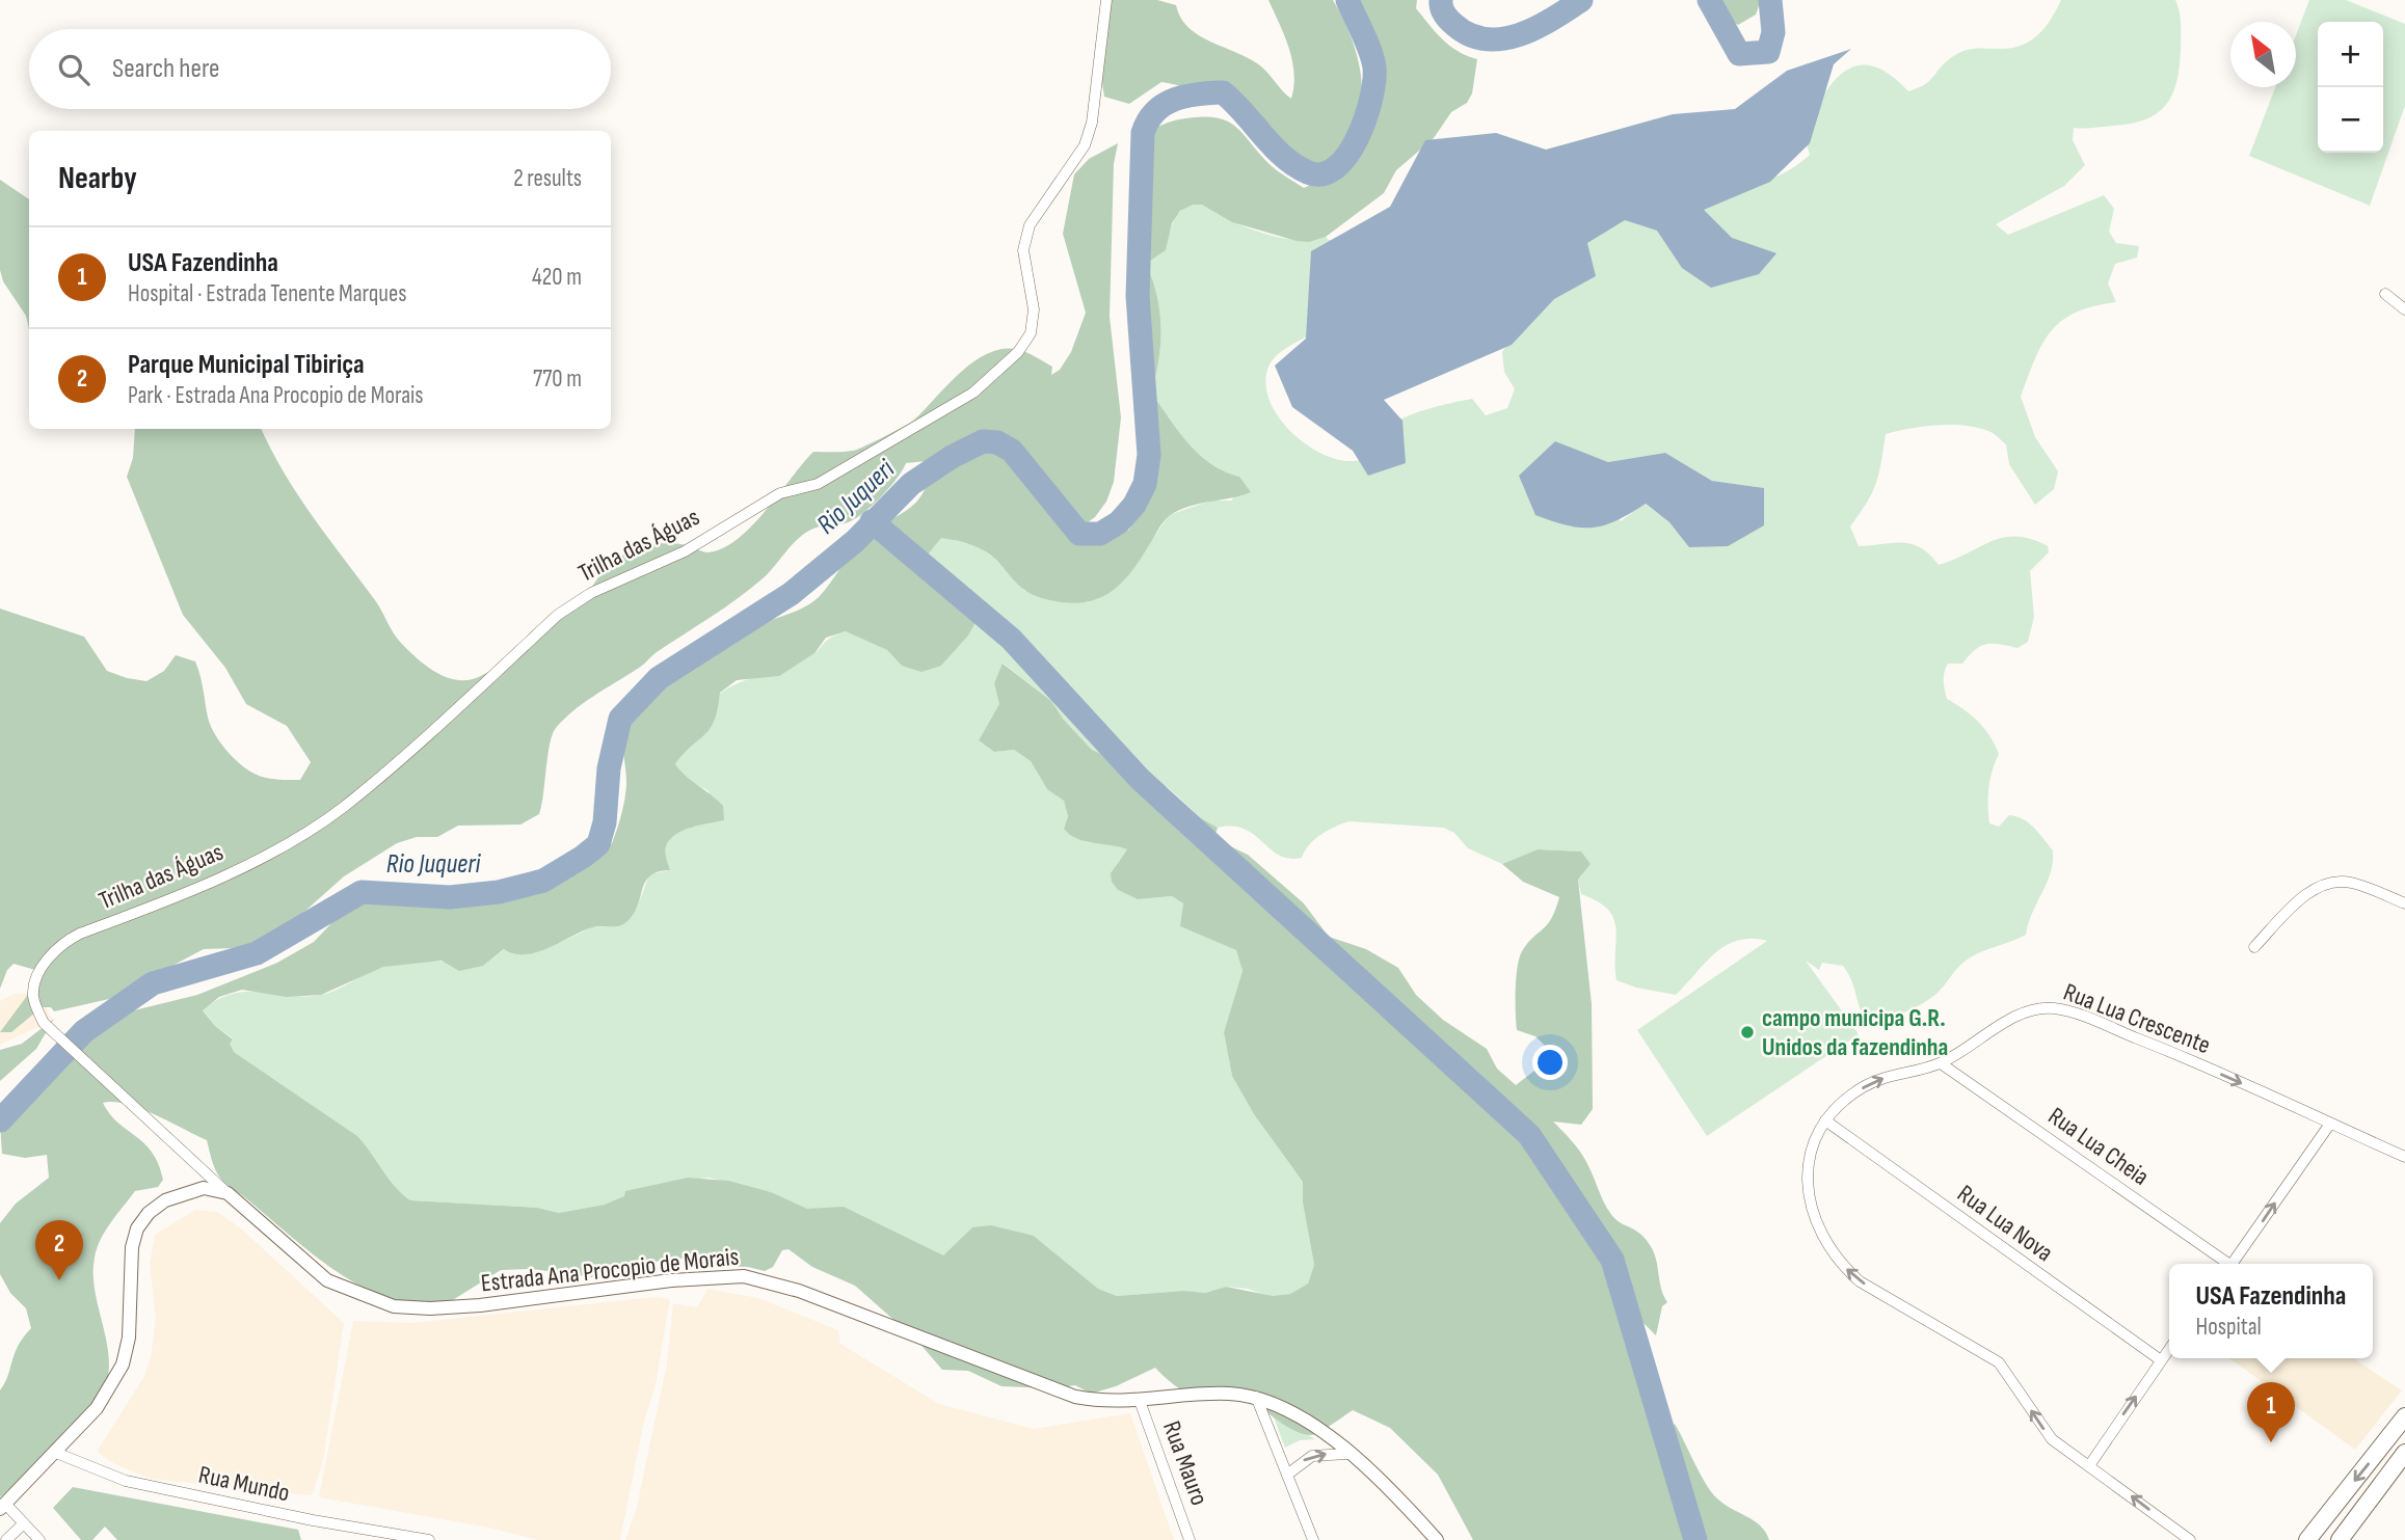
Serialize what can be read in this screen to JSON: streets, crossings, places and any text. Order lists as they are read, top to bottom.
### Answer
{
  "streets": {
    "street": [
      "Trilha das Águas",
      "Rua Lua Crescente",
      "Rua Lua Cheia",
      "Rua Lua Nova",
      "Estrada Ana Procopio de Morais",
      "Rua Mauro",
      "Rua Mundo"
    ]
  },
  "crossings": [
    ["Trilha das Águas", "Estrada Ana Procopio de Morais"],
    ["Rua Lua Crescente", "Rua Lua Cheia"],
    ["Rua Lua Crescente", "Rua Lua Nova"],
    ["Estrada Ana Procopio de Morais", "Rua Mauro"]
  ],
  "water": ["Rio Juqueri"],
  "places": ["campo municipa G.R. Unidos da fazendinha"],
  "north": "top left",
  "page": {
    "map_buttons": ["+", "−"],
    "search": "Search here",
    "heading": ["Nearby", "2 results"],
    "list": [
      {
        "mark": "1",
        "name": "USA Fazendinha",
        "note": "Hospital · Estrada Tenente Marques",
        "value": "420 m"
      },
      {
        "mark": "2",
        "name": "Parque Municipal Tibiriça",
        "note": "Park · Estrada Ana Procopio de Morais",
        "value": "770 m"
      }
    ],
    "pins": ["2", "1"],
    "popup": ["USA Fazendinha", "Hospital"]
  }
}
